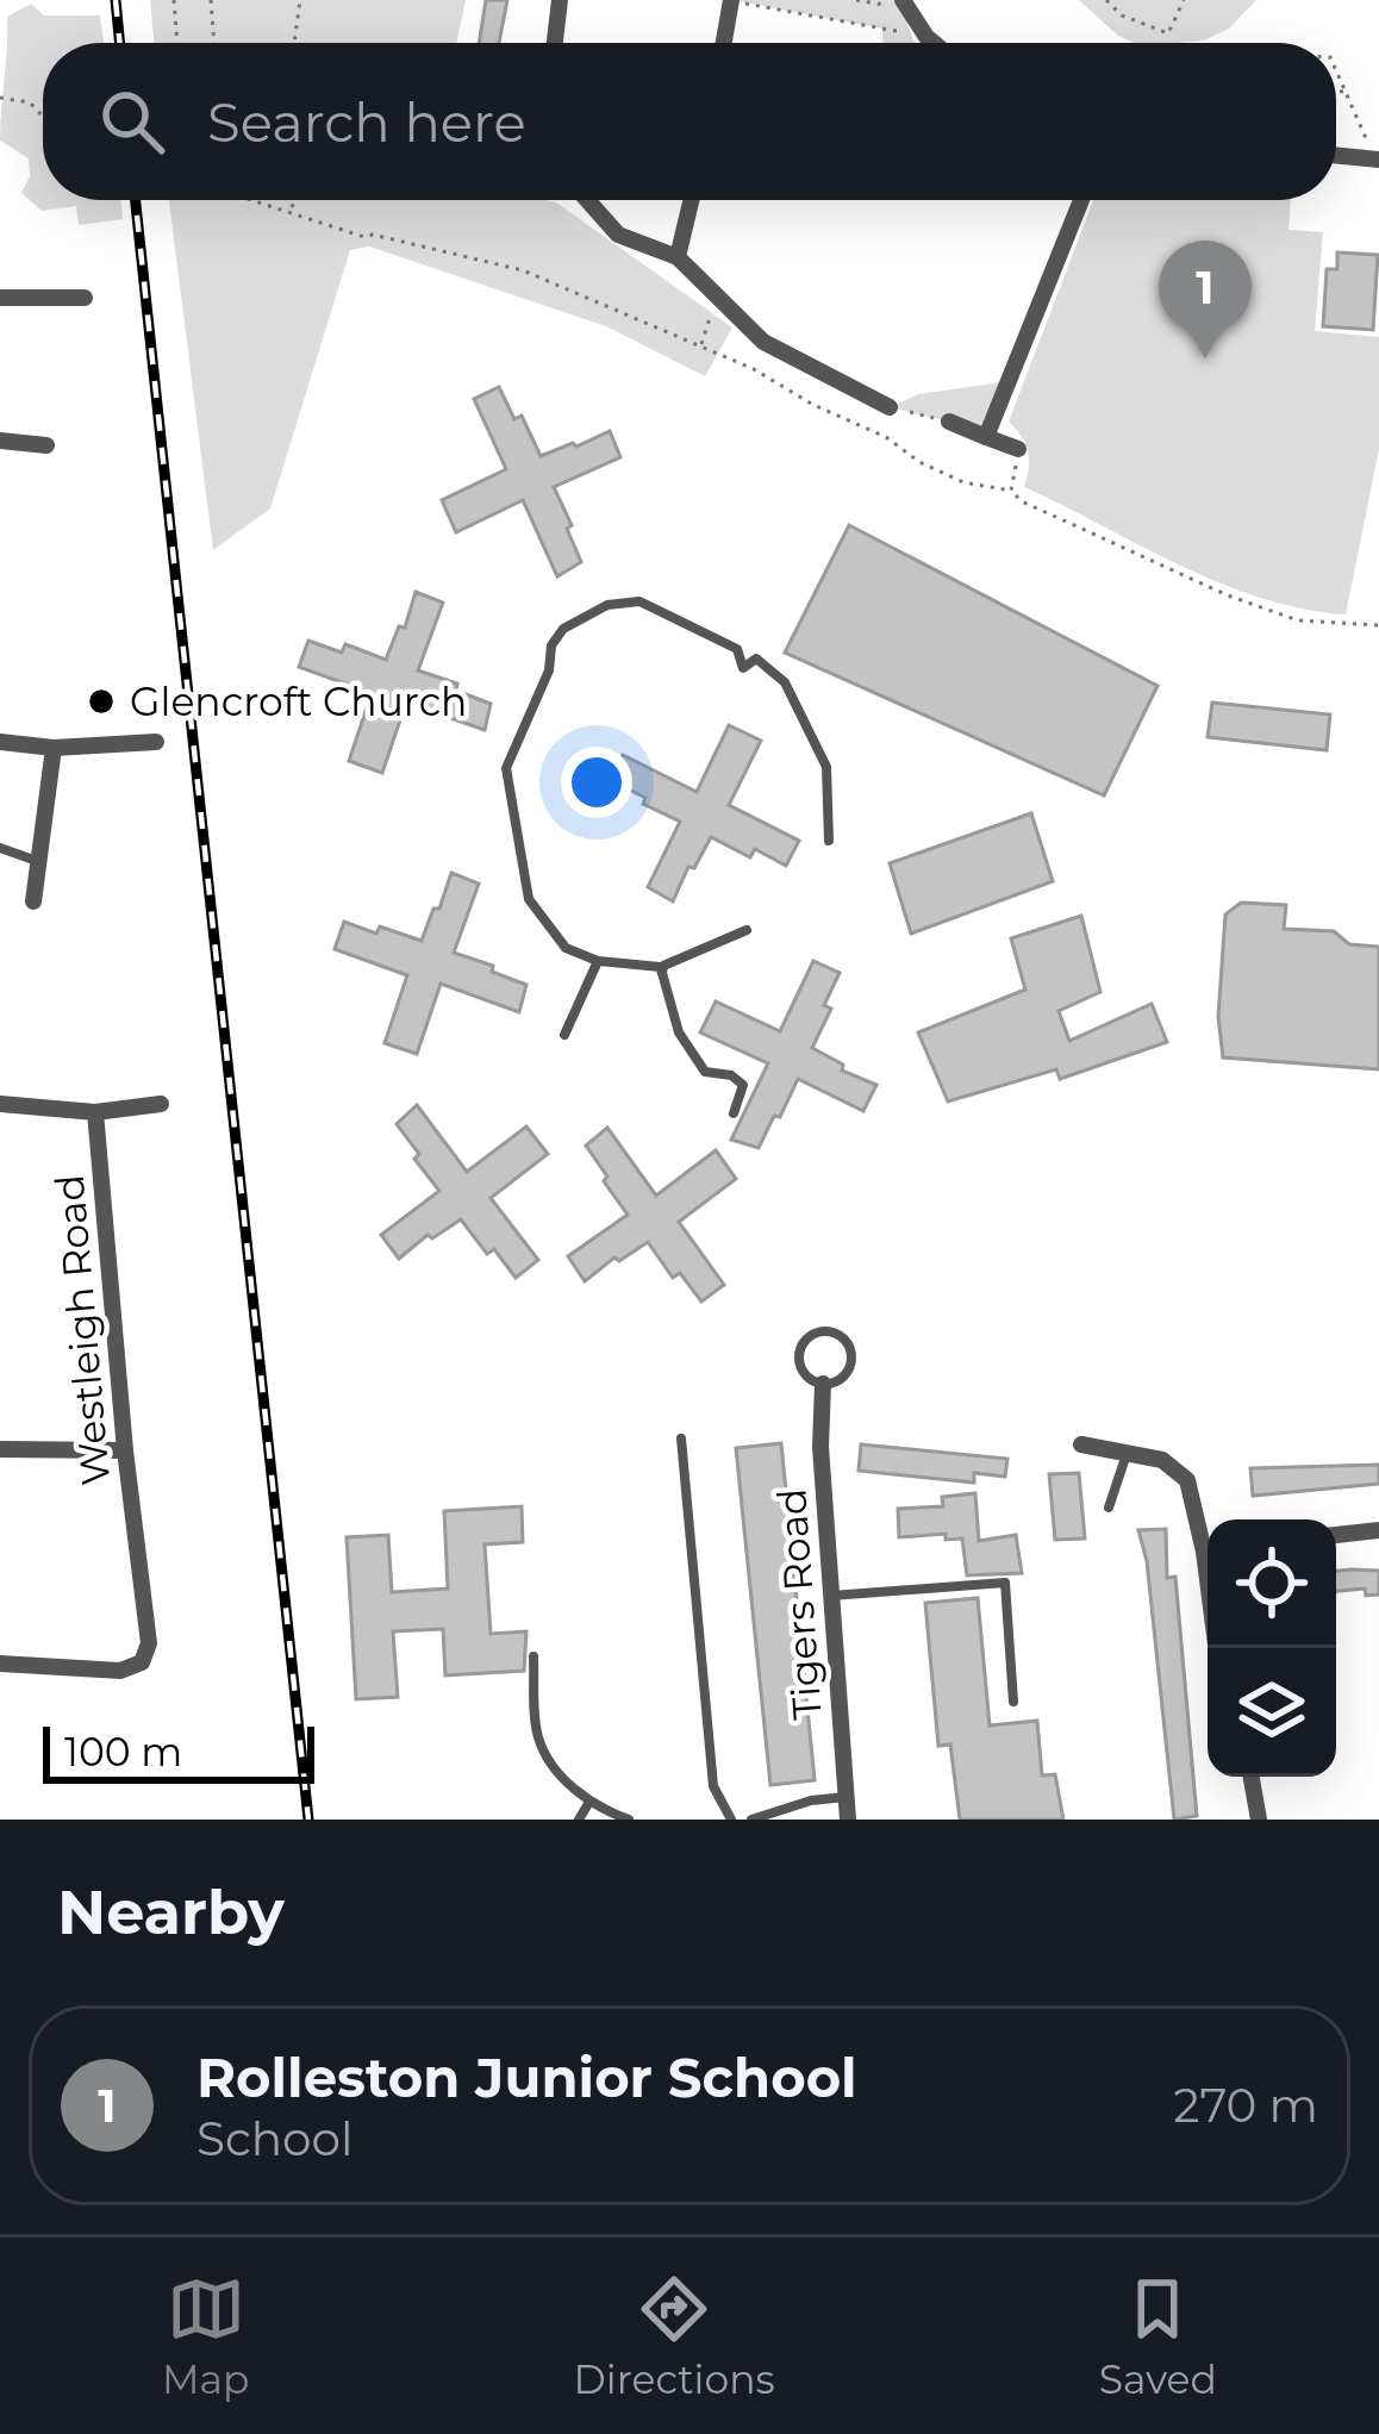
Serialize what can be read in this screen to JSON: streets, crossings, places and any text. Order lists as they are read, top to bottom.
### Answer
{
  "streets": {
    "street": ["Westleigh Road", "Tigers Road"]
  },
  "places": ["Glencroft Church"],
  "scale_bar": "100 m",
  "page": {
    "search": "Search here",
    "pins": "1",
    "scale": "100 m",
    "heading": "Nearby",
    "list": [
      {
        "mark": "1",
        "name": "Rolleston Junior School",
        "note": "School",
        "value": "270 m"
      }
    ],
    "nav": ["Map", "Directions", "Saved"]
  }
}
